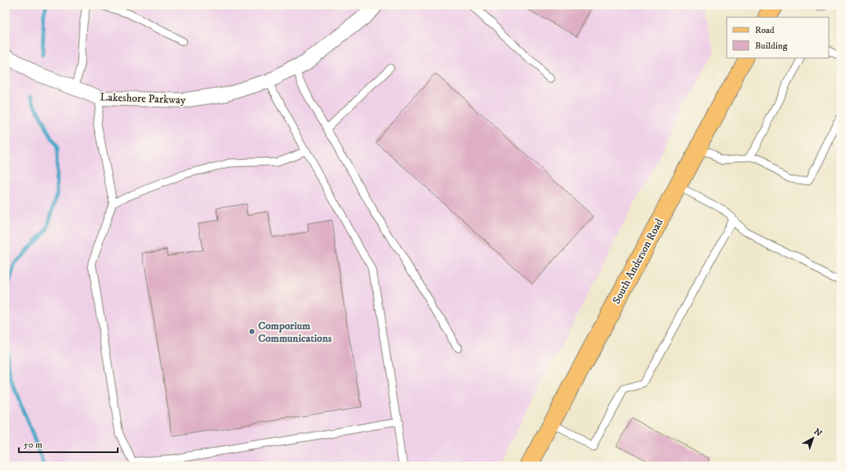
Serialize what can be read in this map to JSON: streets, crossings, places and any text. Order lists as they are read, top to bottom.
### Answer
{
  "streets": {
    "main road": ["South Anderson Road"],
    "street": ["Lakeshore Parkway"]
  },
  "places": ["Comporium Communications"],
  "legend": ["Road", "Building"],
  "scale_bar": "50 m",
  "north": "top right"
}
